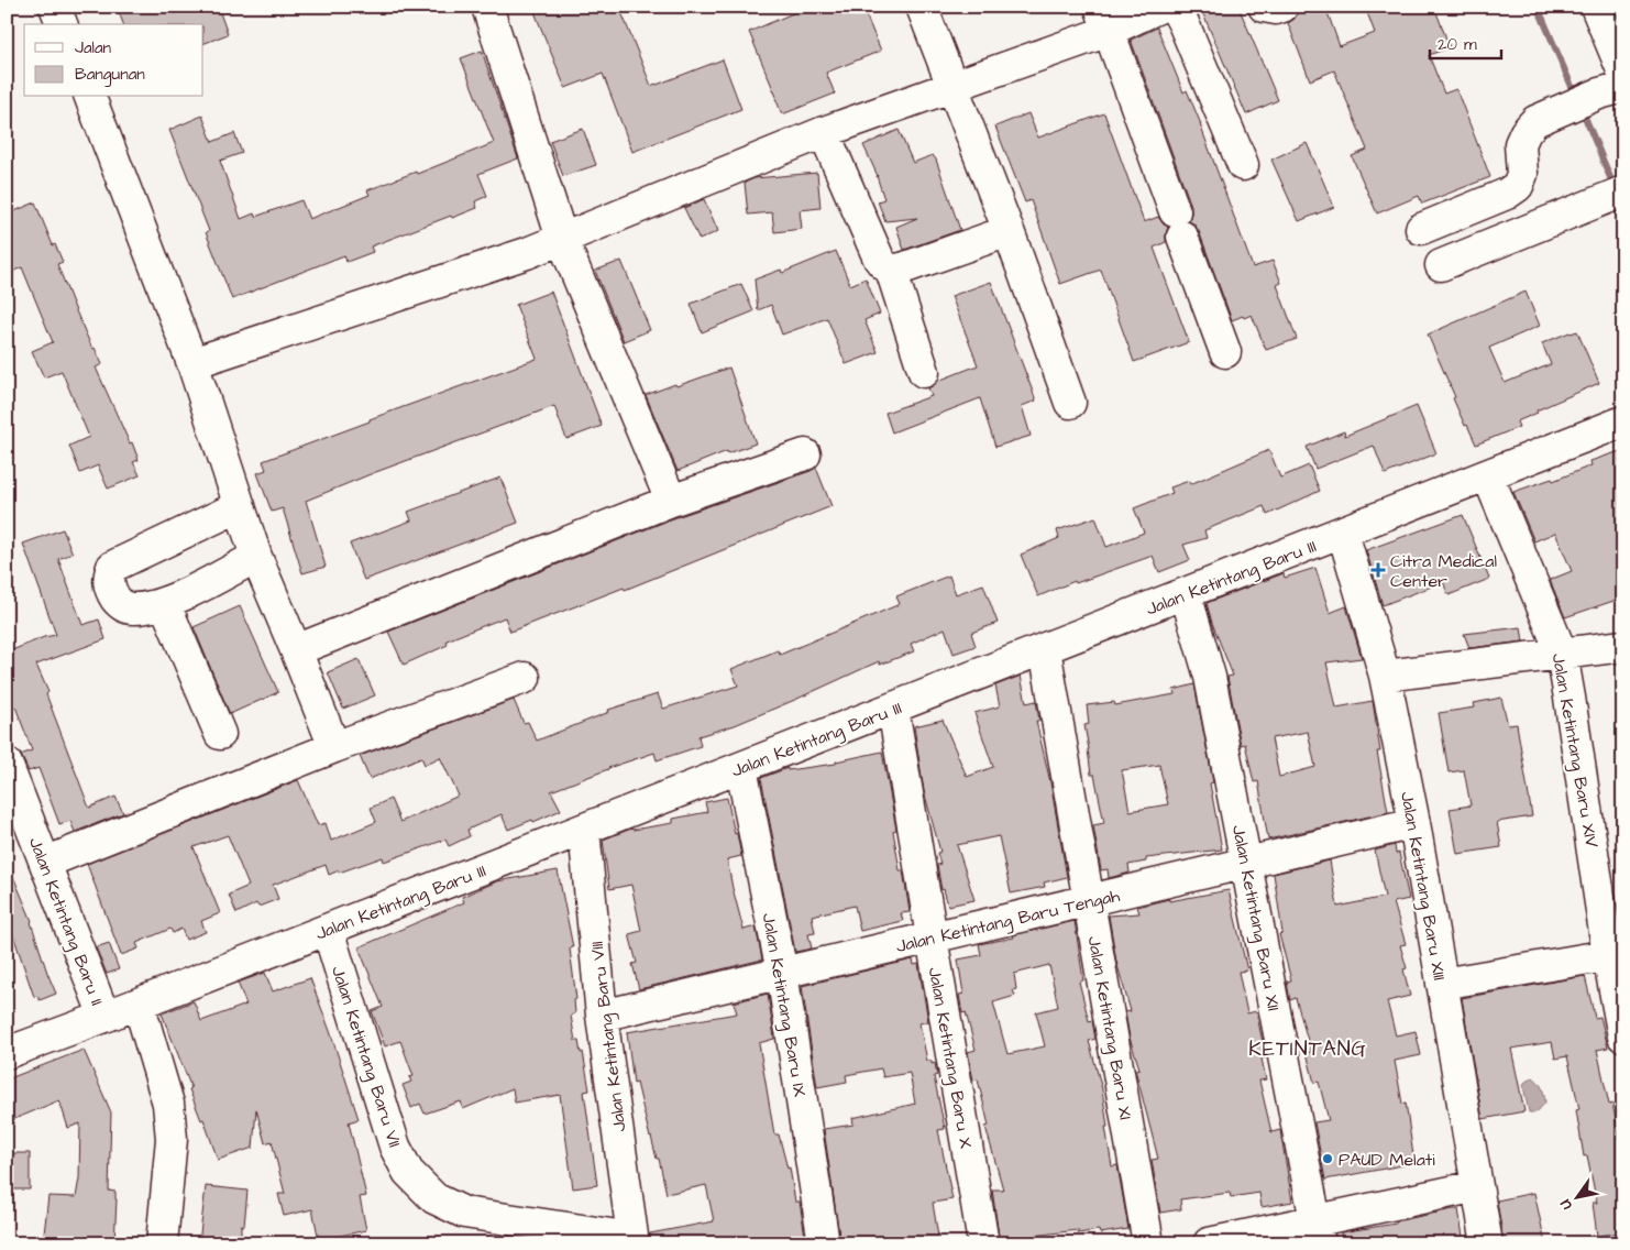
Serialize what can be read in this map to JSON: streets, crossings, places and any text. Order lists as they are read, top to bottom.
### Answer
{
  "streets": {
    "street": [
      "Jalan Ketintang Baru III",
      "Jalan Ketintang Baru XIV",
      "Jalan Ketintang Baru XIII",
      "Jalan Ketintang Baru XII",
      "Jalan Ketintang Baru Tengah",
      "Jalan Ketintang Baru II",
      "Jalan Ketintang Baru IX",
      "Jalan Ketintang Baru XI",
      "Jalan Ketintang Baru VIII",
      "Jalan Ketintang Baru VII",
      "Jalan Ketintang Baru X"
    ]
  },
  "crossings": [
    ["Jalan Ketintang Baru III", "Jalan Ketintang Baru XIV"],
    ["Jalan Ketintang Baru III", "Jalan Ketintang Baru XIII"],
    ["Jalan Ketintang Baru III", "Jalan Ketintang Baru XII"],
    ["Jalan Ketintang Baru III", "Jalan Ketintang Baru II"],
    ["Jalan Ketintang Baru III", "Jalan Ketintang Baru IX"],
    ["Jalan Ketintang Baru III", "Jalan Ketintang Baru XI"],
    ["Jalan Ketintang Baru III", "Jalan Ketintang Baru VIII"],
    ["Jalan Ketintang Baru III", "Jalan Ketintang Baru VII"],
    ["Jalan Ketintang Baru III", "Jalan Ketintang Baru X"],
    ["Jalan Ketintang Baru XIII", "Jalan Ketintang Baru Tengah"],
    ["Jalan Ketintang Baru XII", "Jalan Ketintang Baru Tengah"],
    ["Jalan Ketintang Baru Tengah", "Jalan Ketintang Baru IX"],
    ["Jalan Ketintang Baru Tengah", "Jalan Ketintang Baru XI"],
    ["Jalan Ketintang Baru Tengah", "Jalan Ketintang Baru VIII"],
    ["Jalan Ketintang Baru Tengah", "Jalan Ketintang Baru X"],
    ["Jalan Ketintang Baru VIII", "Jalan Ketintang Baru VII"]
  ],
  "districts": ["KETINTANG"],
  "places": {
    "health": ["Citra Medical Center"],
    "other": ["PAUD Melati"]
  },
  "legend": ["Jalan", "Bangunan"],
  "scale_bar": "20 m",
  "north": "bottom left"
}
